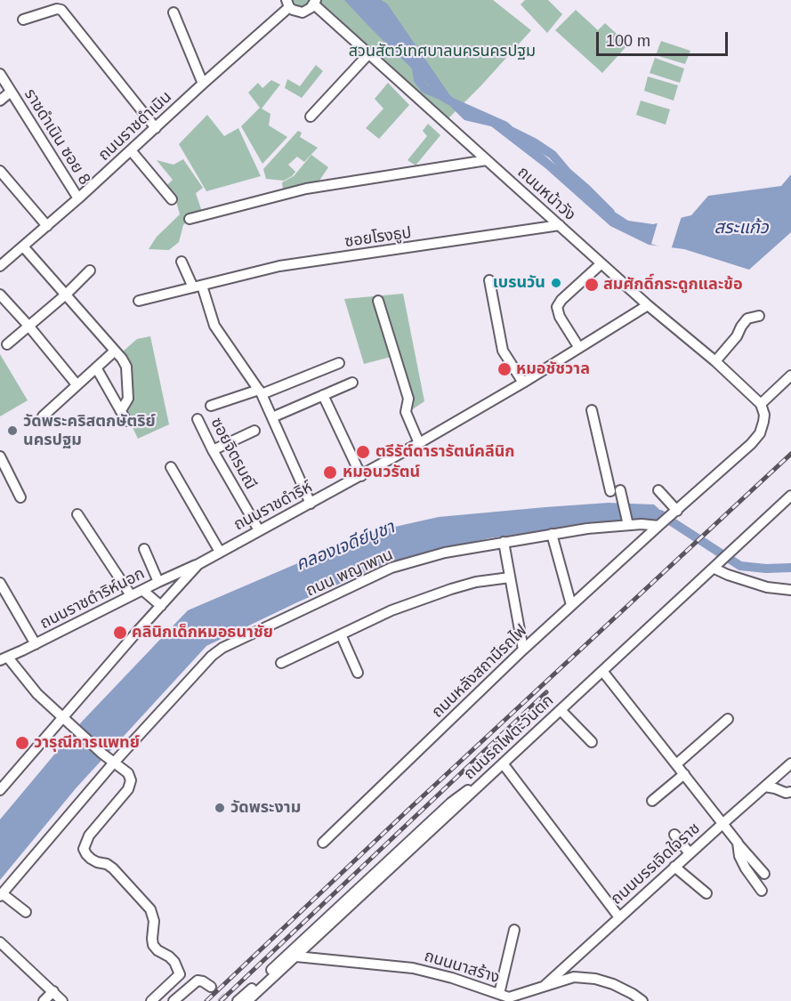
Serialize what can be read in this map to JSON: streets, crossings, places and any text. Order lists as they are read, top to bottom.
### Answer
{
  "streets": {
    "street": [
      "ถนนราชดำเนิน",
      "ราชดำเนิน ซอย 8",
      "ถนนหน้าวัง",
      "ซอยโรงธูป",
      "ซอยจิตรมณี",
      "ถนนราชดำริห์",
      "ถนน พญาพาน",
      "ถนนราชดำริห์นอก",
      "ถนนหลังสถานีรถไฟ",
      "ถนนรถไฟตะวันตก",
      "ถนนบรรเจิดใจราช",
      "ถนนนาสร้าง"
    ]
  },
  "crossings": [
    ["ถนนราชดำเนิน", "ราชดำเนิน ซอย 8"],
    ["ถนนราชดำเนิน", "ถนนหน้าวัง"],
    ["ถนนหน้าวัง", "ซอยโรงธูป"],
    ["ถนนหน้าวัง", "ถนนราชดำริห์"],
    ["ซอยจิตรมณี", "ถนนราชดำริห์"],
    ["ถนนราชดำริห์", "ถนนราชดำริห์นอก"],
    ["ถนน พญาพาน", "ถนนหลังสถานีรถไฟ"],
    ["ถนนรถไฟตะวันตก", "ถนนนาสร้าง"],
    ["ถนนบรรเจิดใจราช", "ถนนนาสร้าง"]
  ],
  "water": ["สระแก้ว", "คลองเจดีย์บูชา"],
  "parks": ["สวนสัตว์เทศบาลนครนครปฐม"],
  "places": [
    "เบรนวัน",
    "สมศักดิ์กระดูกและข้อ",
    "หมอชัชวาล",
    "วัดพระคริสตกษัตริย์ นครปฐม",
    "ตรีรัต์ดารารัตน์คลีนิก",
    "หมอนวรัตน์",
    "คลินิกเด็กหมอธนาชัย",
    "วารุณีการแพทย์",
    "วัดพระงาม"
  ],
  "scale_bar": "100 m"
}
